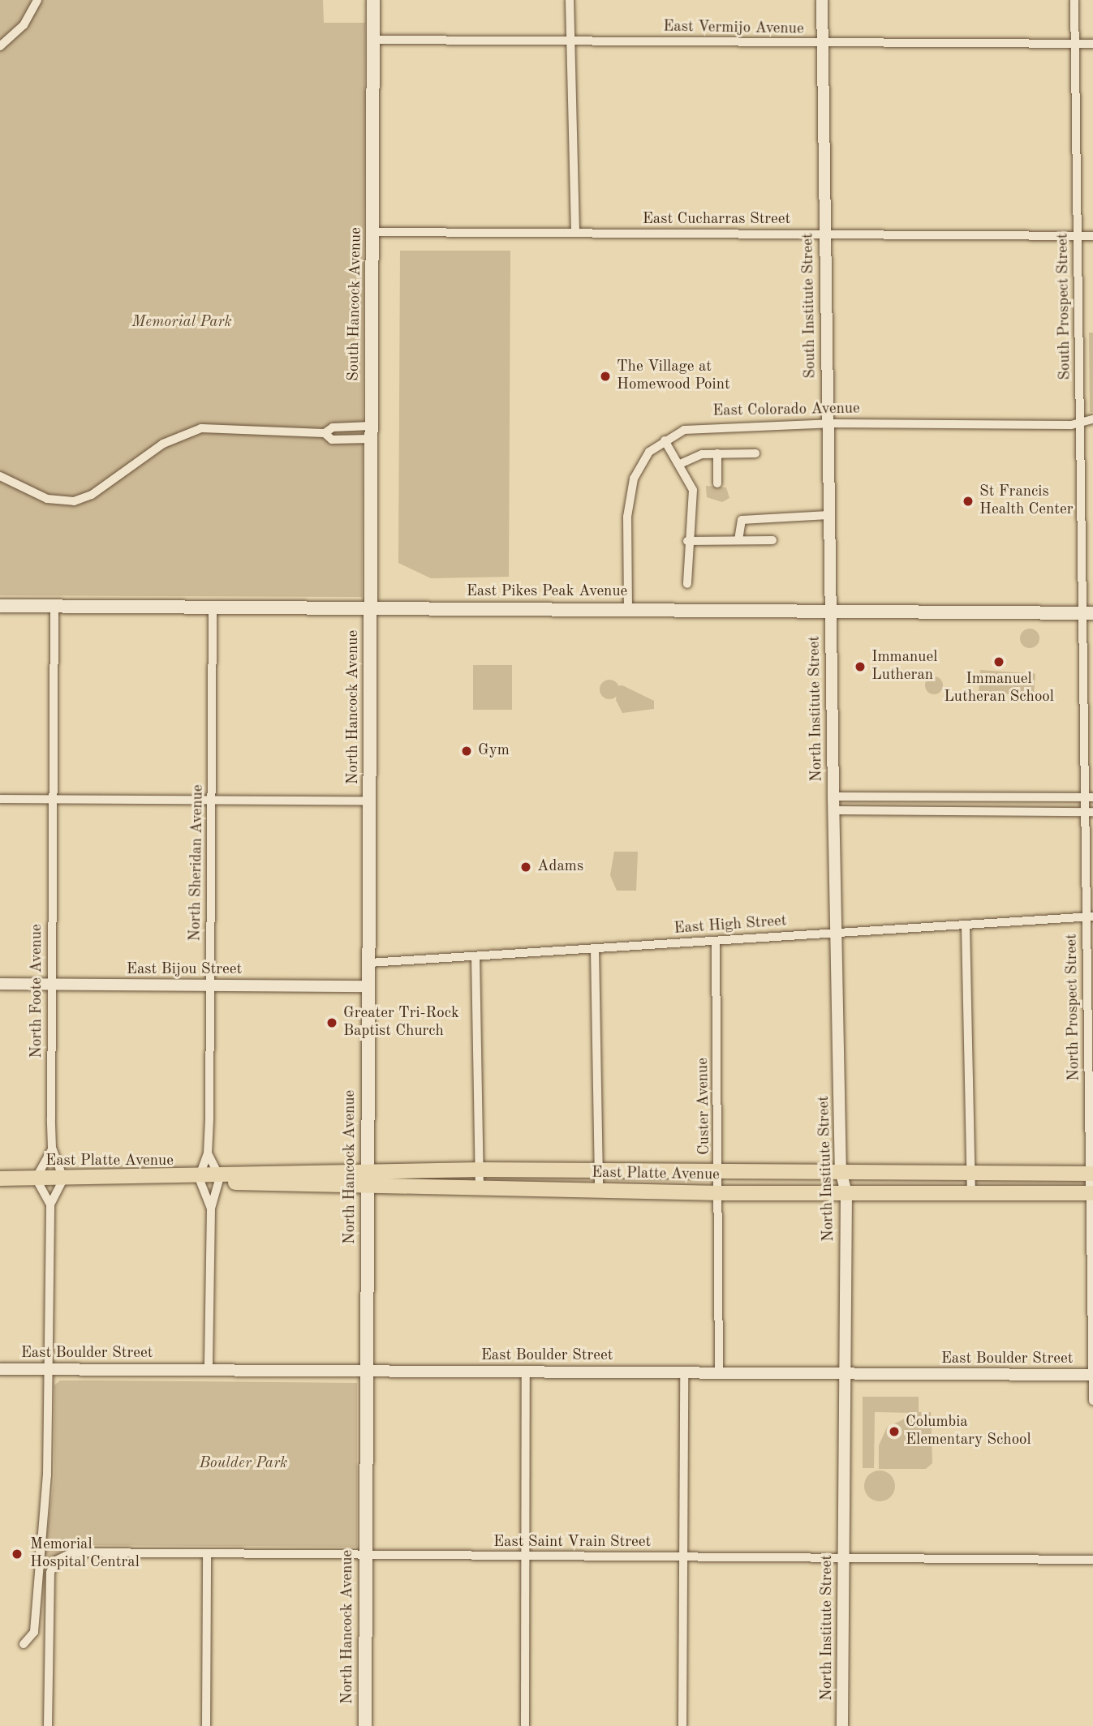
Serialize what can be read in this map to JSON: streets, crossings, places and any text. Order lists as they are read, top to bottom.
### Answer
{
  "streets": {
    "main road": [
      "South Hancock Avenue",
      "East Pikes Peak Avenue",
      "North Hancock Avenue",
      "East Platte Avenue"
    ],
    "street": [
      "East Vermijo Avenue",
      "East Cucharras Street",
      "South Institute Street",
      "South Prospect Street",
      "East Colorado Avenue",
      "North Institute Street",
      "North Sheridan Avenue",
      "East High Street",
      "East Bijou Street",
      "North Foote Avenue",
      "North Prospect Street",
      "Custer Avenue",
      "East Boulder Street",
      "East Saint Vrain Street"
    ]
  },
  "crossings": [
    ["East Vermijo Avenue", "South Hancock Avenue"],
    ["East Vermijo Avenue", "South Institute Street"],
    ["East Vermijo Avenue", "South Prospect Street"],
    ["East Cucharras Street", "South Hancock Avenue"],
    ["East Cucharras Street", "South Institute Street"],
    ["East Cucharras Street", "South Prospect Street"],
    ["South Hancock Avenue", "East Pikes Peak Avenue"],
    ["South Hancock Avenue", "North Hancock Avenue"],
    ["South Institute Street", "East Colorado Avenue"],
    ["South Institute Street", "East Pikes Peak Avenue"],
    ["South Institute Street", "North Institute Street"],
    ["South Prospect Street", "East Colorado Avenue"],
    ["South Prospect Street", "East Pikes Peak Avenue"],
    ["South Prospect Street", "North Prospect Street"],
    ["East Colorado Avenue", "East Pikes Peak Avenue"],
    ["East Pikes Peak Avenue", "North Hancock Avenue"],
    ["East Pikes Peak Avenue", "North Institute Street"],
    ["East Pikes Peak Avenue", "North Sheridan Avenue"],
    ["East Pikes Peak Avenue", "North Foote Avenue"],
    ["East Pikes Peak Avenue", "North Prospect Street"],
    ["North Hancock Avenue", "East High Street"],
    ["North Hancock Avenue", "East Bijou Street"],
    ["North Hancock Avenue", "East Platte Avenue"],
    ["North Hancock Avenue", "East Boulder Street"],
    ["North Hancock Avenue", "East Saint Vrain Street"],
    ["North Institute Street", "East High Street"],
    ["North Institute Street", "East Platte Avenue"],
    ["North Institute Street", "East Boulder Street"],
    ["North Institute Street", "East Saint Vrain Street"],
    ["North Sheridan Avenue", "East Bijou Street"],
    ["North Sheridan Avenue", "East Platte Avenue"],
    ["East High Street", "North Prospect Street"],
    ["East High Street", "Custer Avenue"],
    ["East Bijou Street", "North Foote Avenue"],
    ["North Foote Avenue", "East Platte Avenue"],
    ["North Prospect Street", "East Platte Avenue"],
    ["North Prospect Street", "East Boulder Street"],
    ["Custer Avenue", "East Platte Avenue"],
    ["Custer Avenue", "East Boulder Street"]
  ],
  "parks": ["Memorial Park", "Boulder Park"],
  "places": [
    "The Village at Homewood Point",
    "St Francis Health Center",
    "Immanuel Lutheran School",
    "Immanuel Lutheran",
    "Gym",
    "Adams",
    "Greater Tri-Rock Baptist Church",
    "Columbia Elementary School",
    "Memorial Hospital Central"
  ]
}
